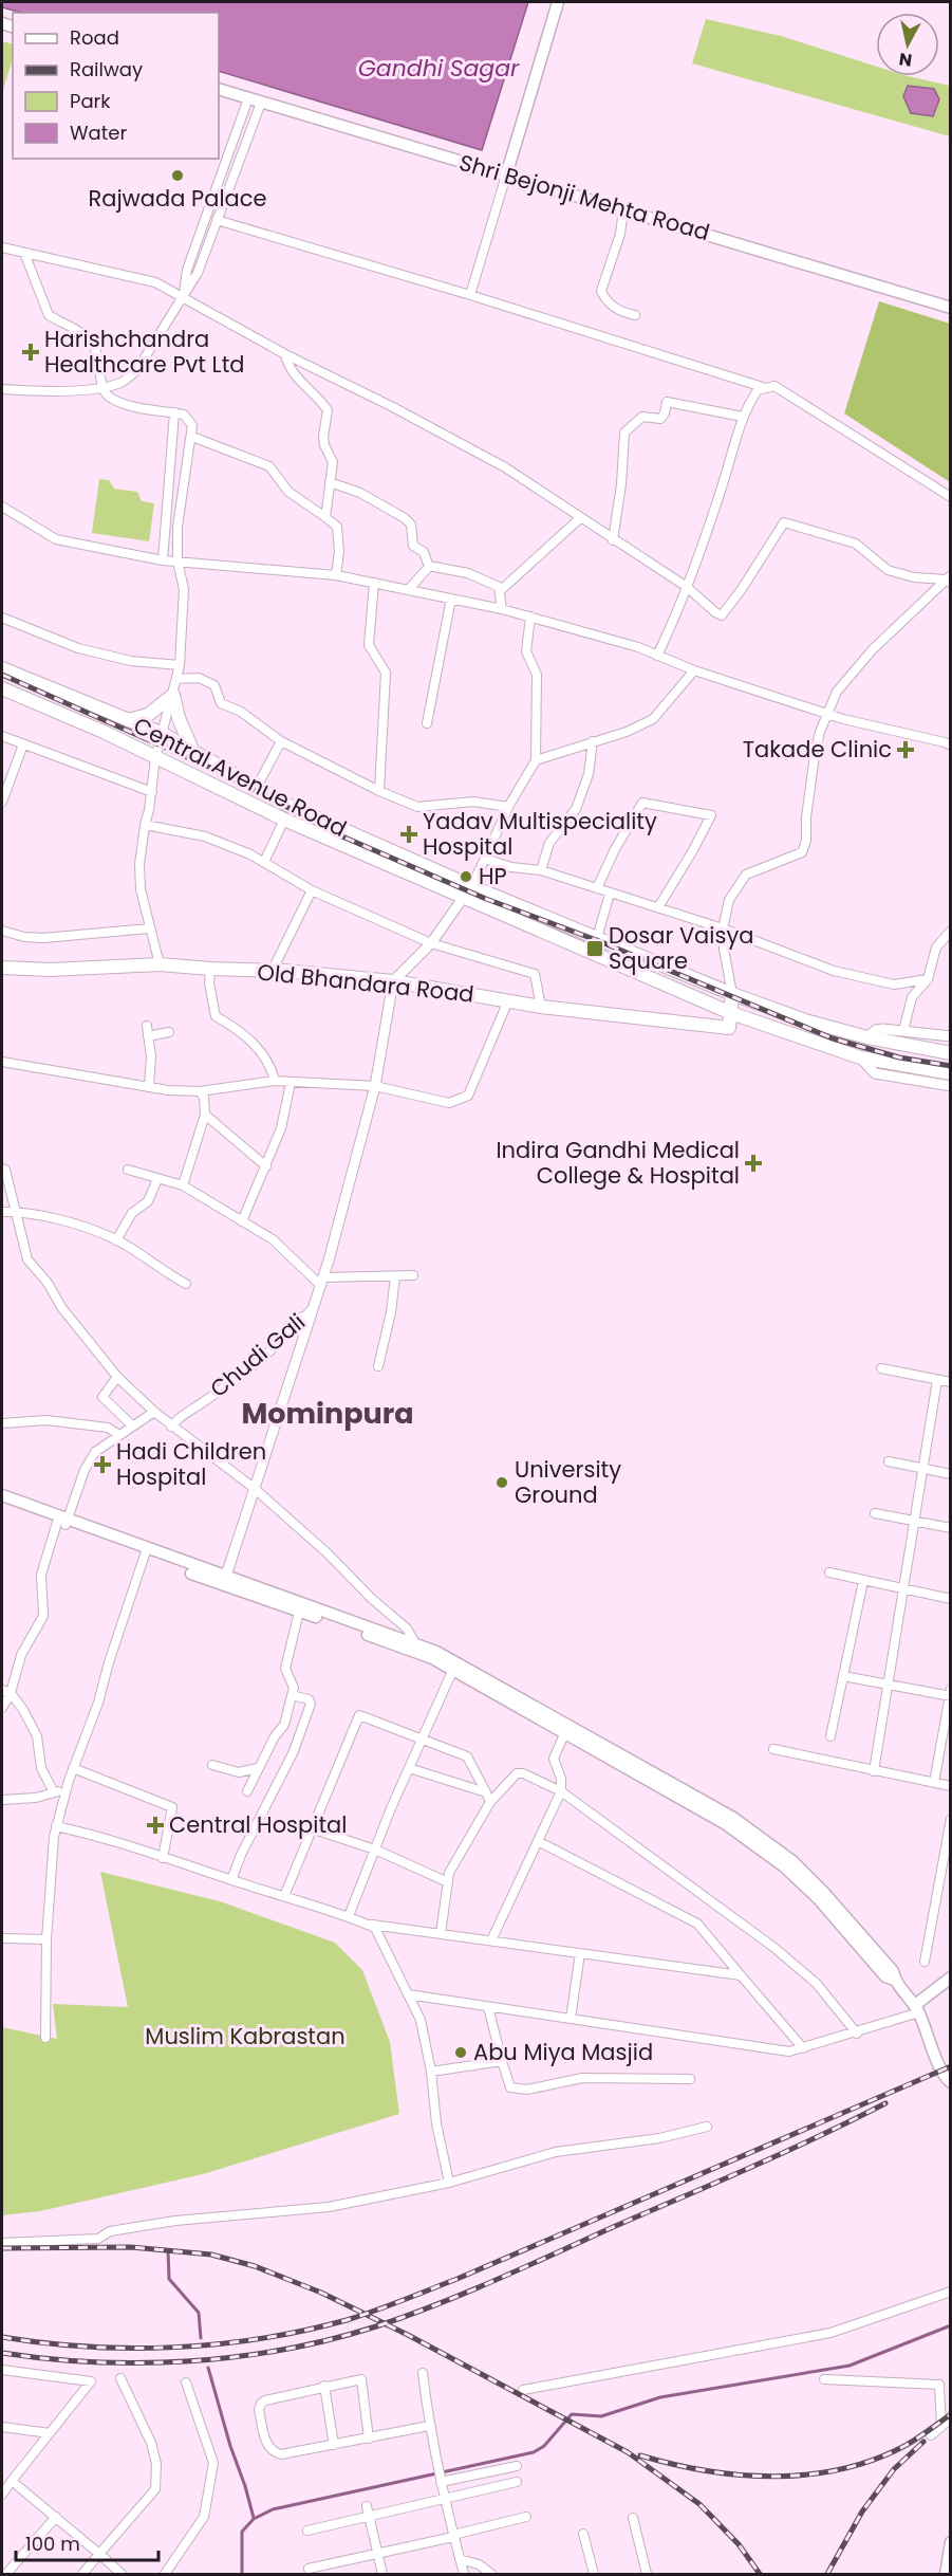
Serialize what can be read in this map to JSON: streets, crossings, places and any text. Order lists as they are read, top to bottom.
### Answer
{
  "streets": {
    "main road": ["Shri Bejonji Mehta Road", "Central Avenue Road", "Old Bhandara Road"],
    "street": ["Chudi Gali"]
  },
  "crossings": [
    ["Central Avenue Road", "Old Bhandara Road"]
  ],
  "districts": ["Mominpura"],
  "water": ["Gandhi Sagar"],
  "parks": ["Muslim Kabrastan"],
  "places": {
    "other": [
      "Rajwada Palace",
      "HP",
      "University Ground",
      "Abu Miya Masjid"
    ],
    "health": [
      "Harishchandra Healthcare Pvt Ltd",
      "Takade Clinic",
      "Yadav Multispeciality Hospital",
      "Indira Gandhi Medical College & Hospital",
      "Hadi Children Hospital",
      "Central Hospital"
    ],
    "transit": ["Dosar Vaisya Square"]
  },
  "legend": [
    "Road",
    "Railway",
    "Park",
    "Water"
  ],
  "scale_bar": "100 m",
  "north": "bottom"
}
